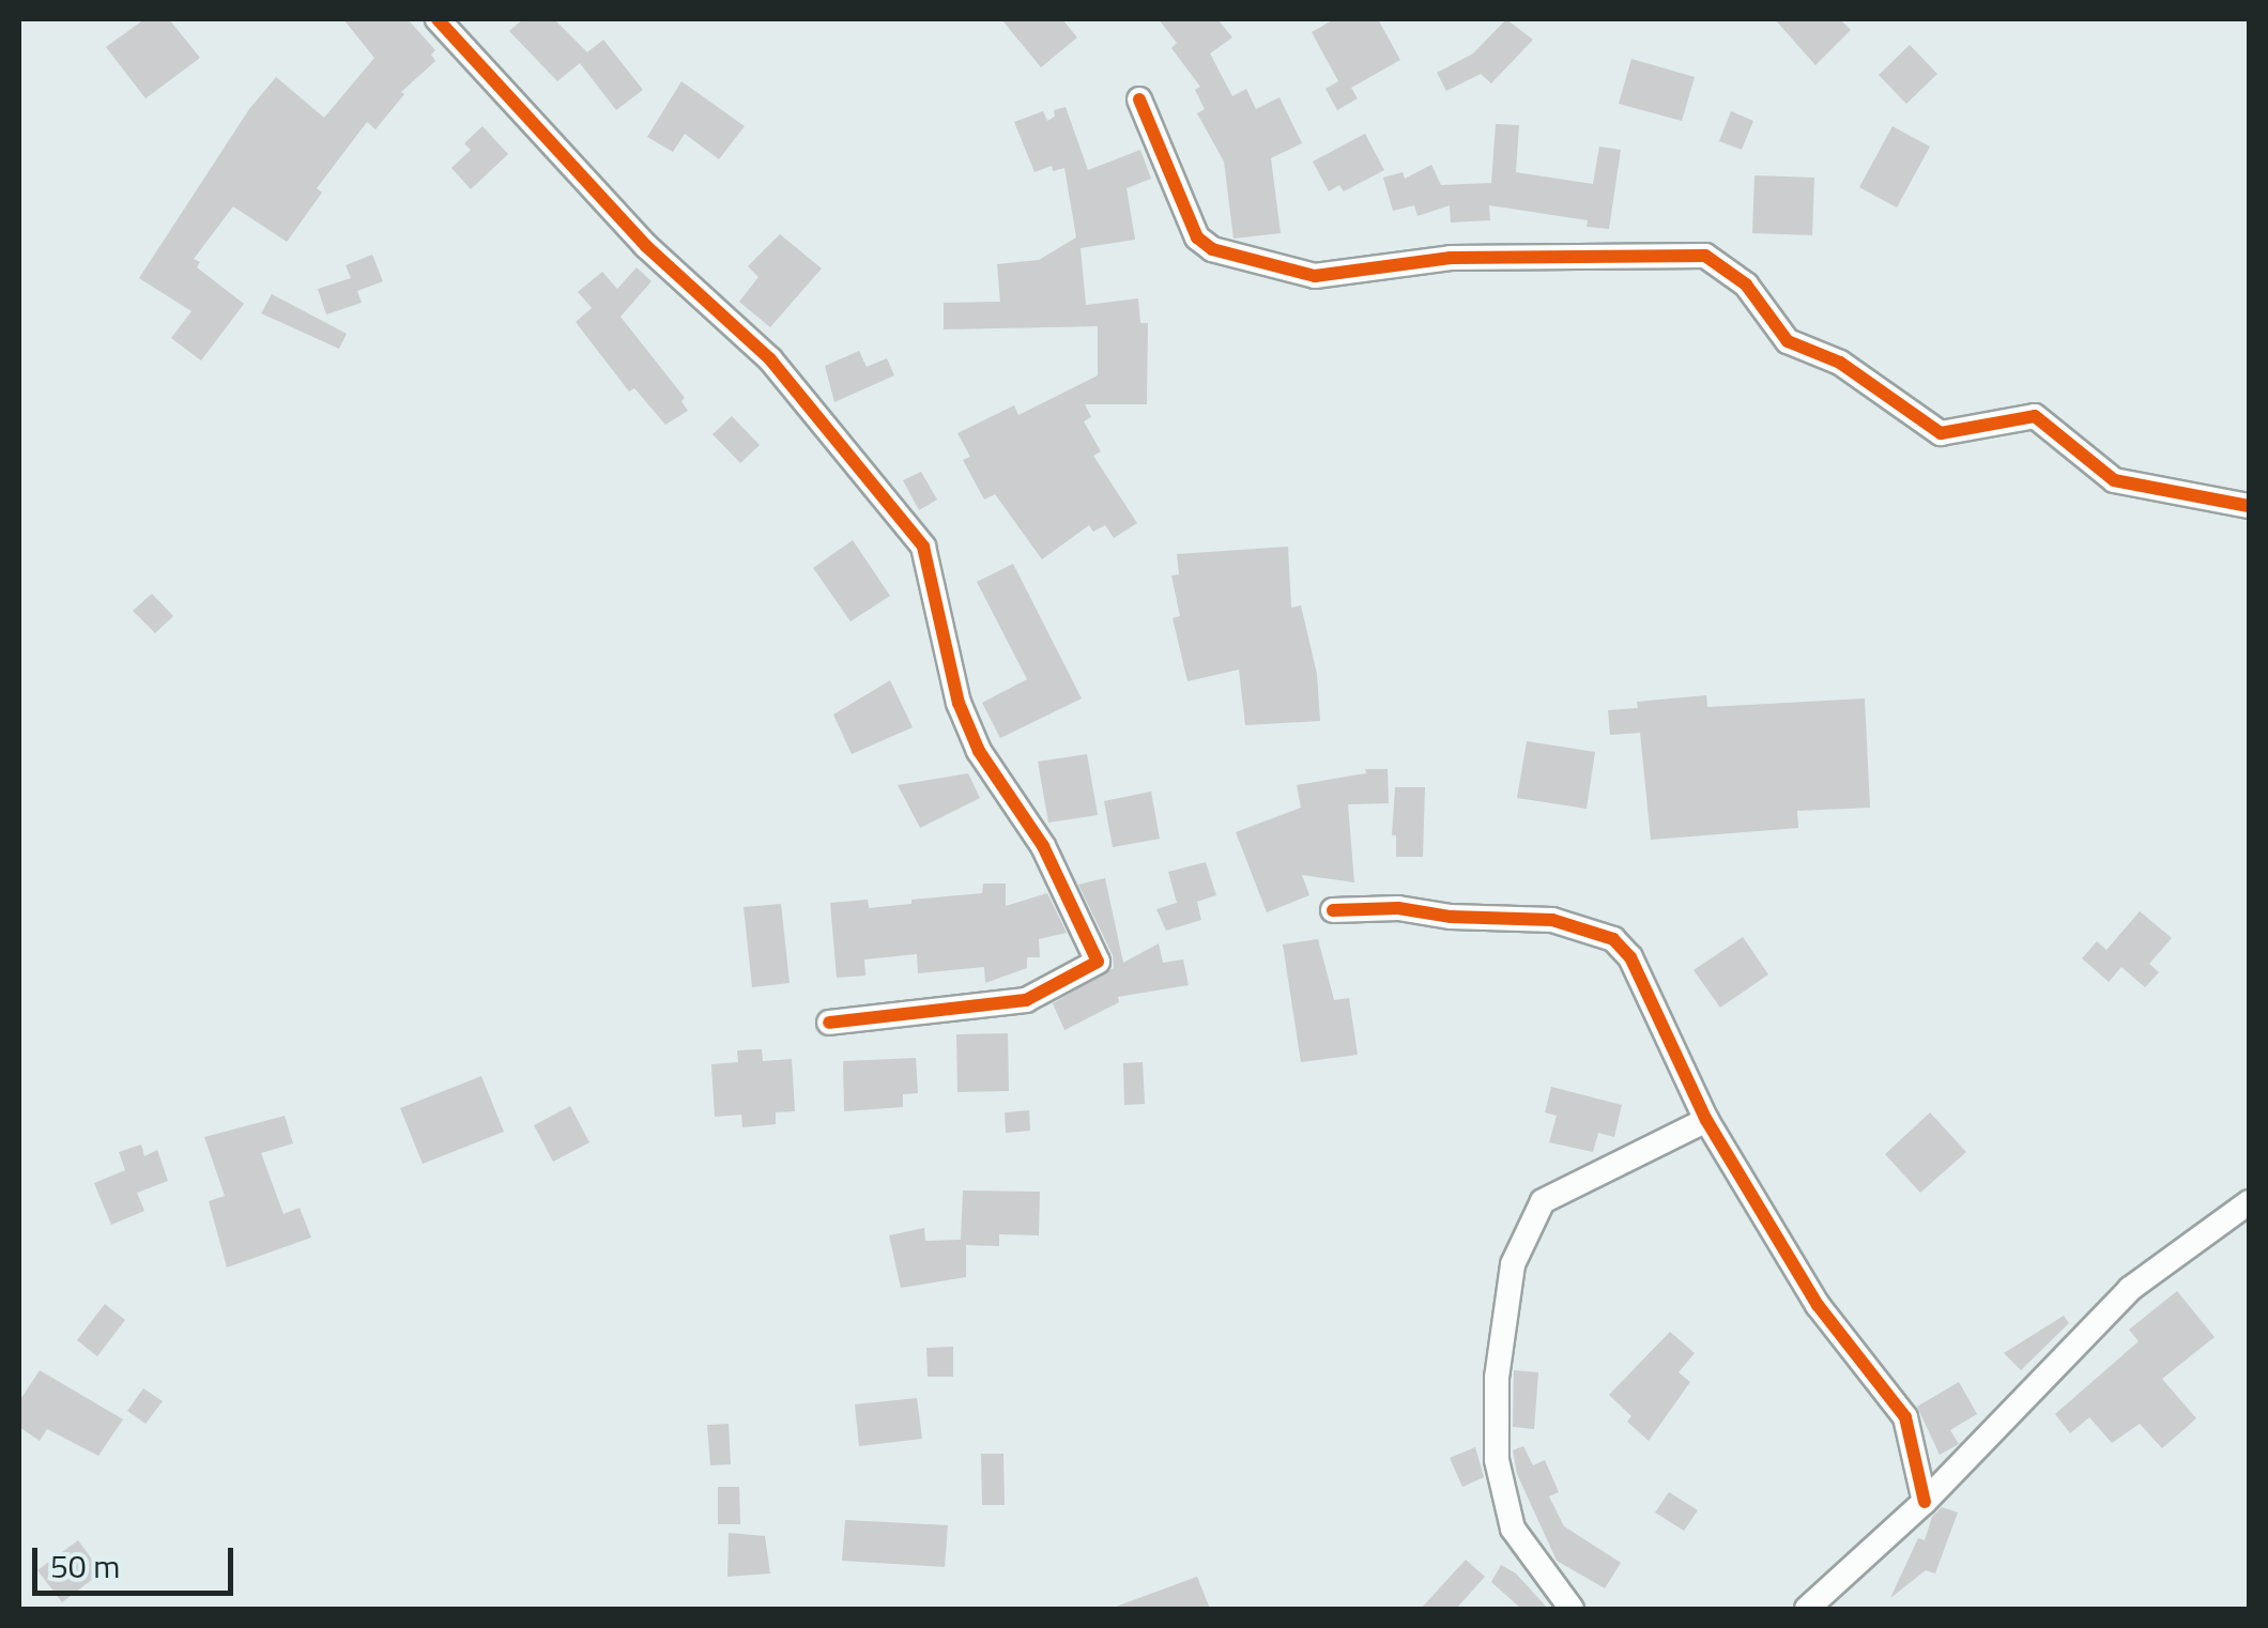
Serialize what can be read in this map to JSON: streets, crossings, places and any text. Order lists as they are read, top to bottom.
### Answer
{
  "scale_bar": "50 m"
}
